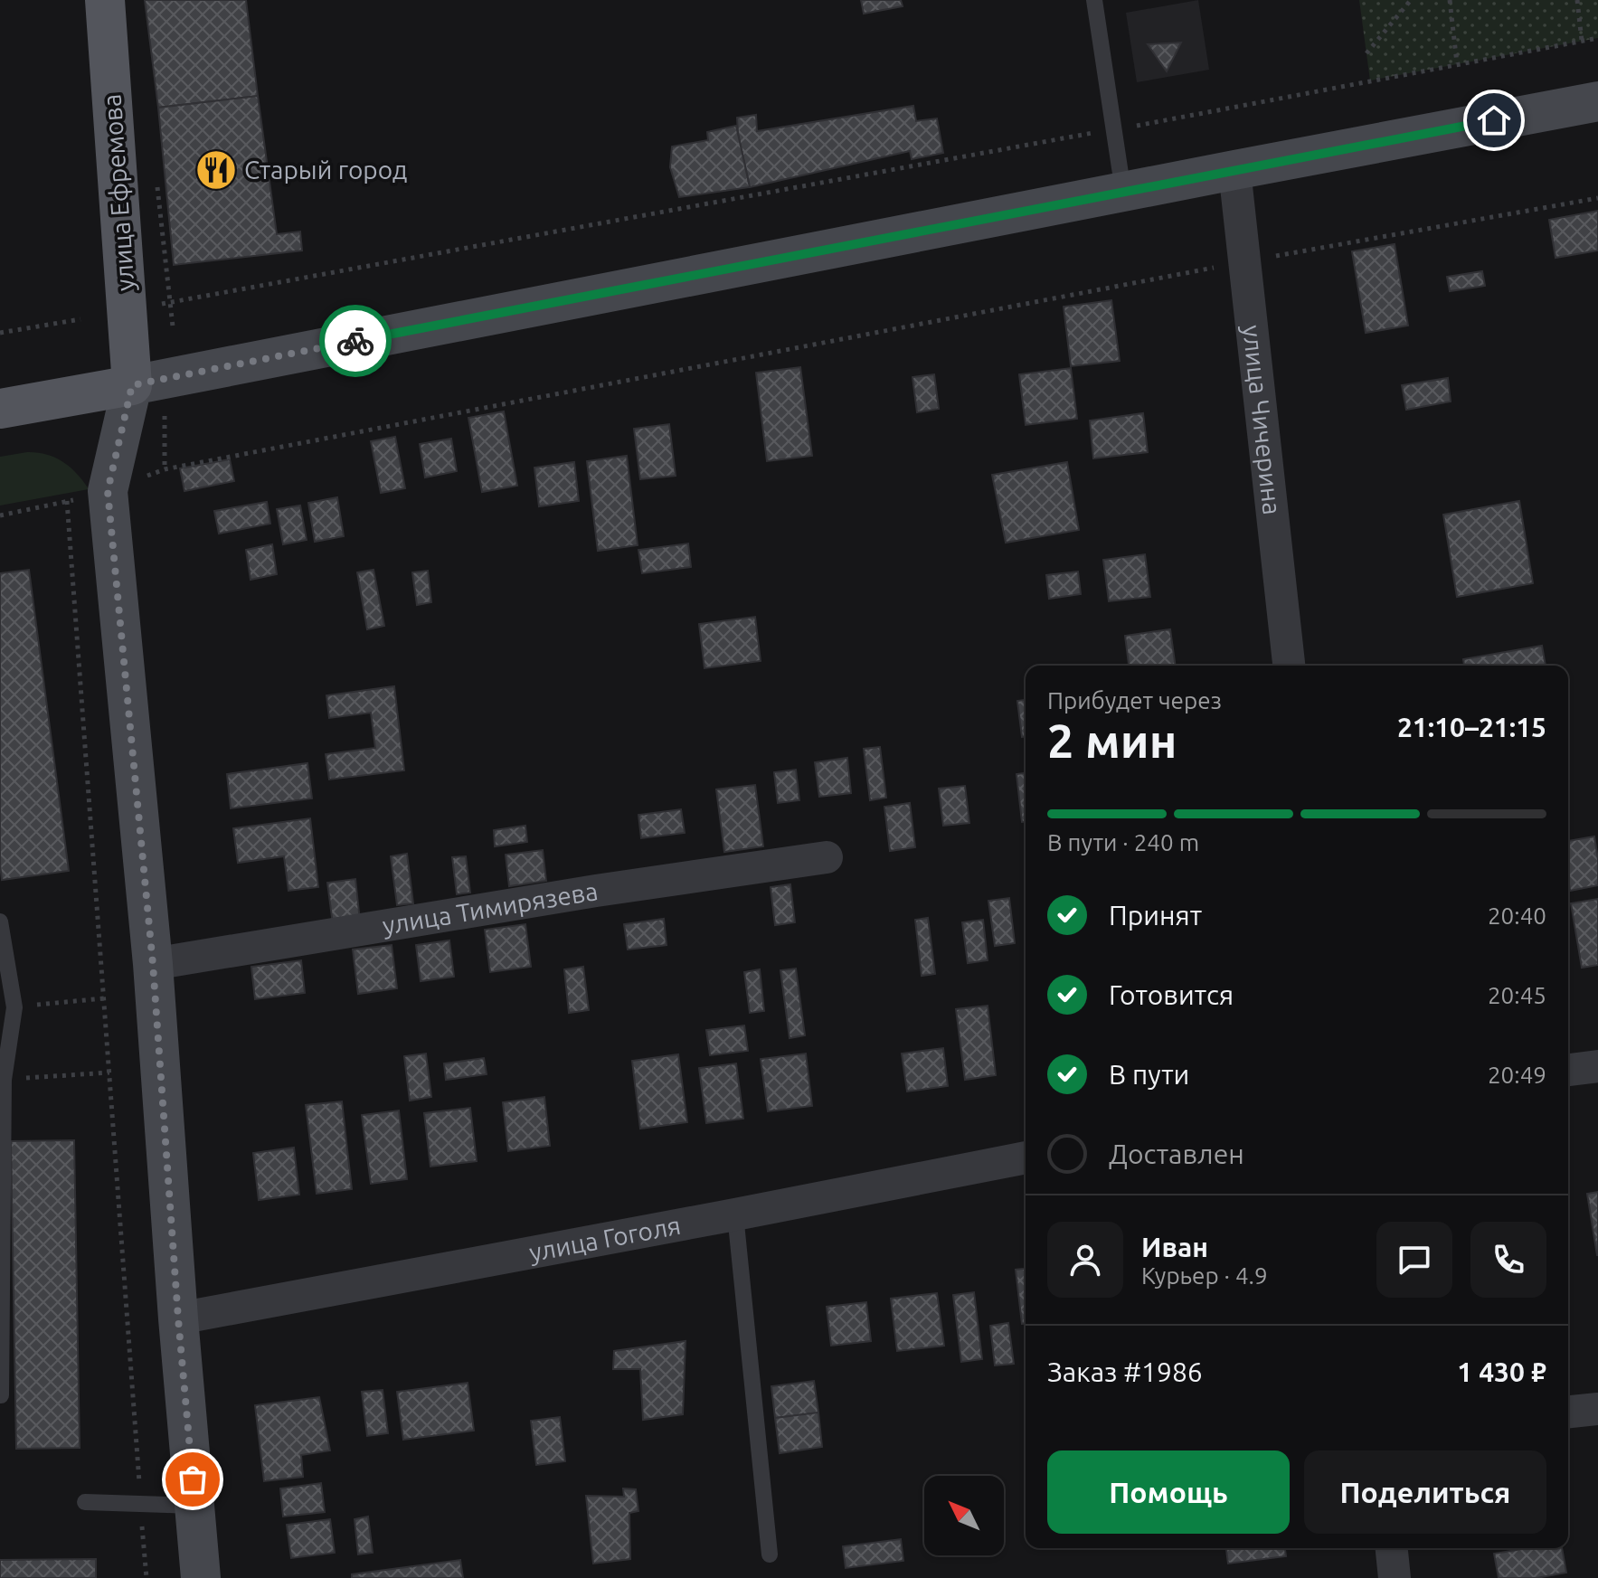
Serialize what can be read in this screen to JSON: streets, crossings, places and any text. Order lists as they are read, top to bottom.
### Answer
{
  "streets": {
    "main road": ["улица Ефремова"],
    "street": ["улица Чичерина", "улица Тимирязева", "улица Гоголя"]
  },
  "places": {
    "restaurant": ["Старый город"]
  },
  "north": "top left",
  "page": {
    "heading": ["2 мин", "Прибудет через", "21:10–21:15"],
    "panel": [
      "Иван",
      "Курьер · 4.9",
      "Заказ #1986",
      "1 430 ₽"
    ],
    "bar": "В пути · 240 m",
    "list": [
      ["Принят", "20:40"],
      ["Готовится", "20:45"],
      ["В пути", "20:49"],
      "Доставлен"
    ],
    "buttons": ["Помощь", "Поделиться"]
  }
}
